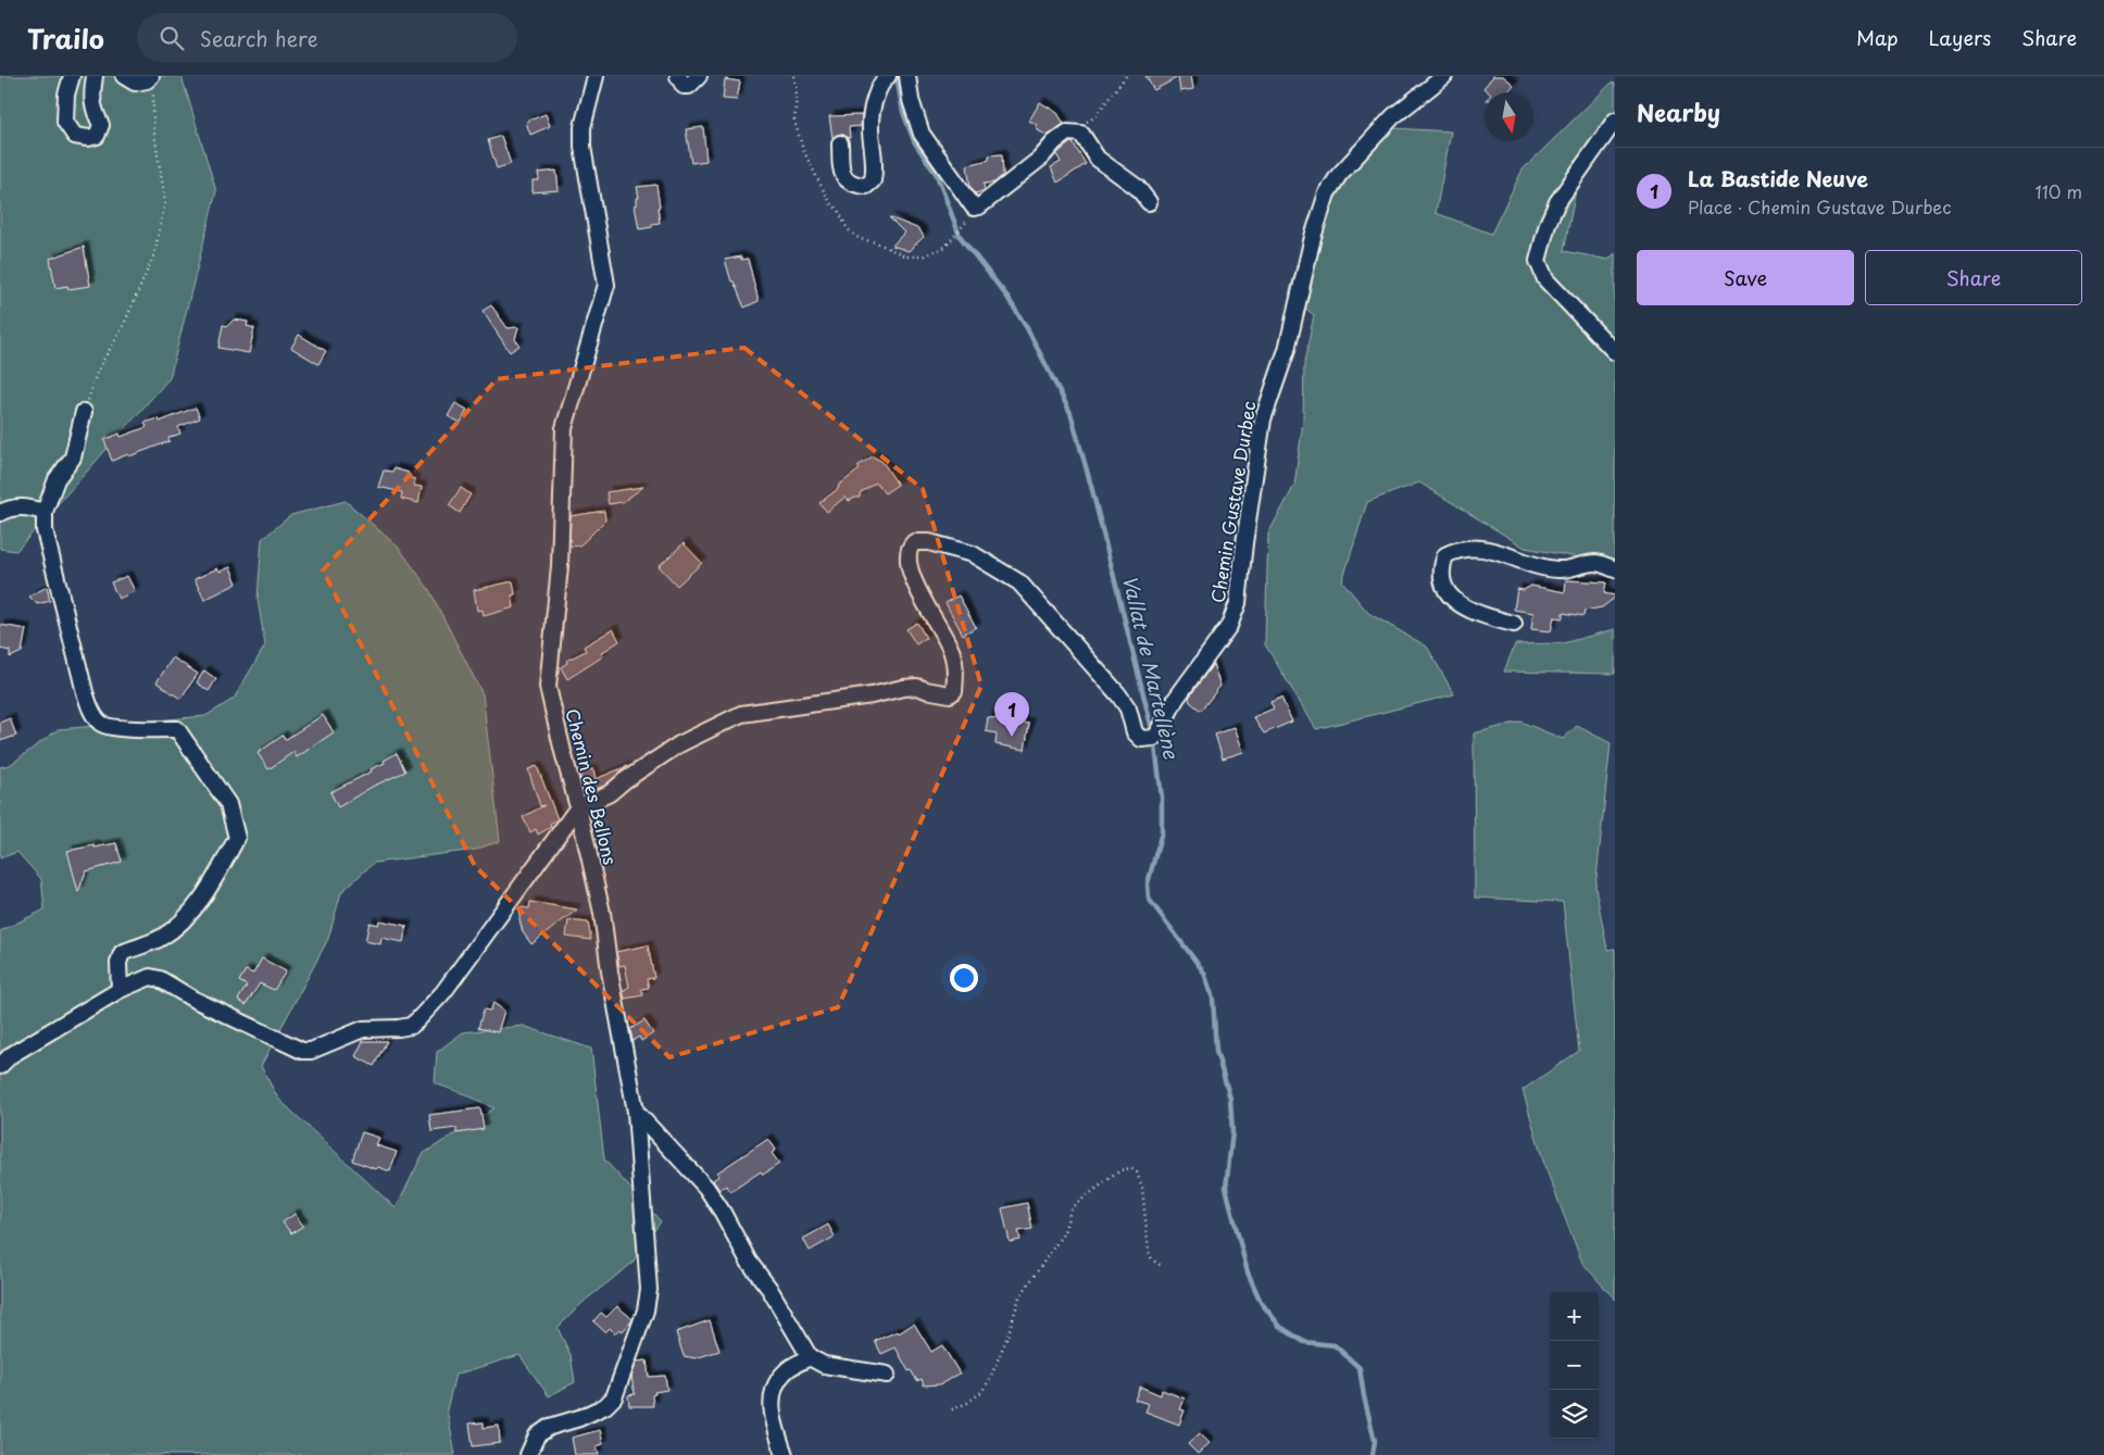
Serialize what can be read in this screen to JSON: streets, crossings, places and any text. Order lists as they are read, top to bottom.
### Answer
{
  "streets": {
    "street": ["Chemin Gustave Durbec", "Chemin des Bellons"]
  },
  "crossings": [
    ["Chemin Gustave Durbec", "Chemin des Bellons"]
  ],
  "water": ["Vallat de Martellène"],
  "north": "bottom",
  "page": {
    "header": "Trailo",
    "search": "Search here",
    "nav": ["Map", "Layers", "Share"],
    "heading": "Nearby",
    "list": [
      {
        "mark": "1",
        "name": "La Bastide Neuve",
        "note": "Place · Chemin Gustave Durbec",
        "value": "110 m"
      }
    ],
    "buttons": ["Save", "Share"],
    "pins": "1",
    "map_buttons": ["+", "−"]
  }
}
